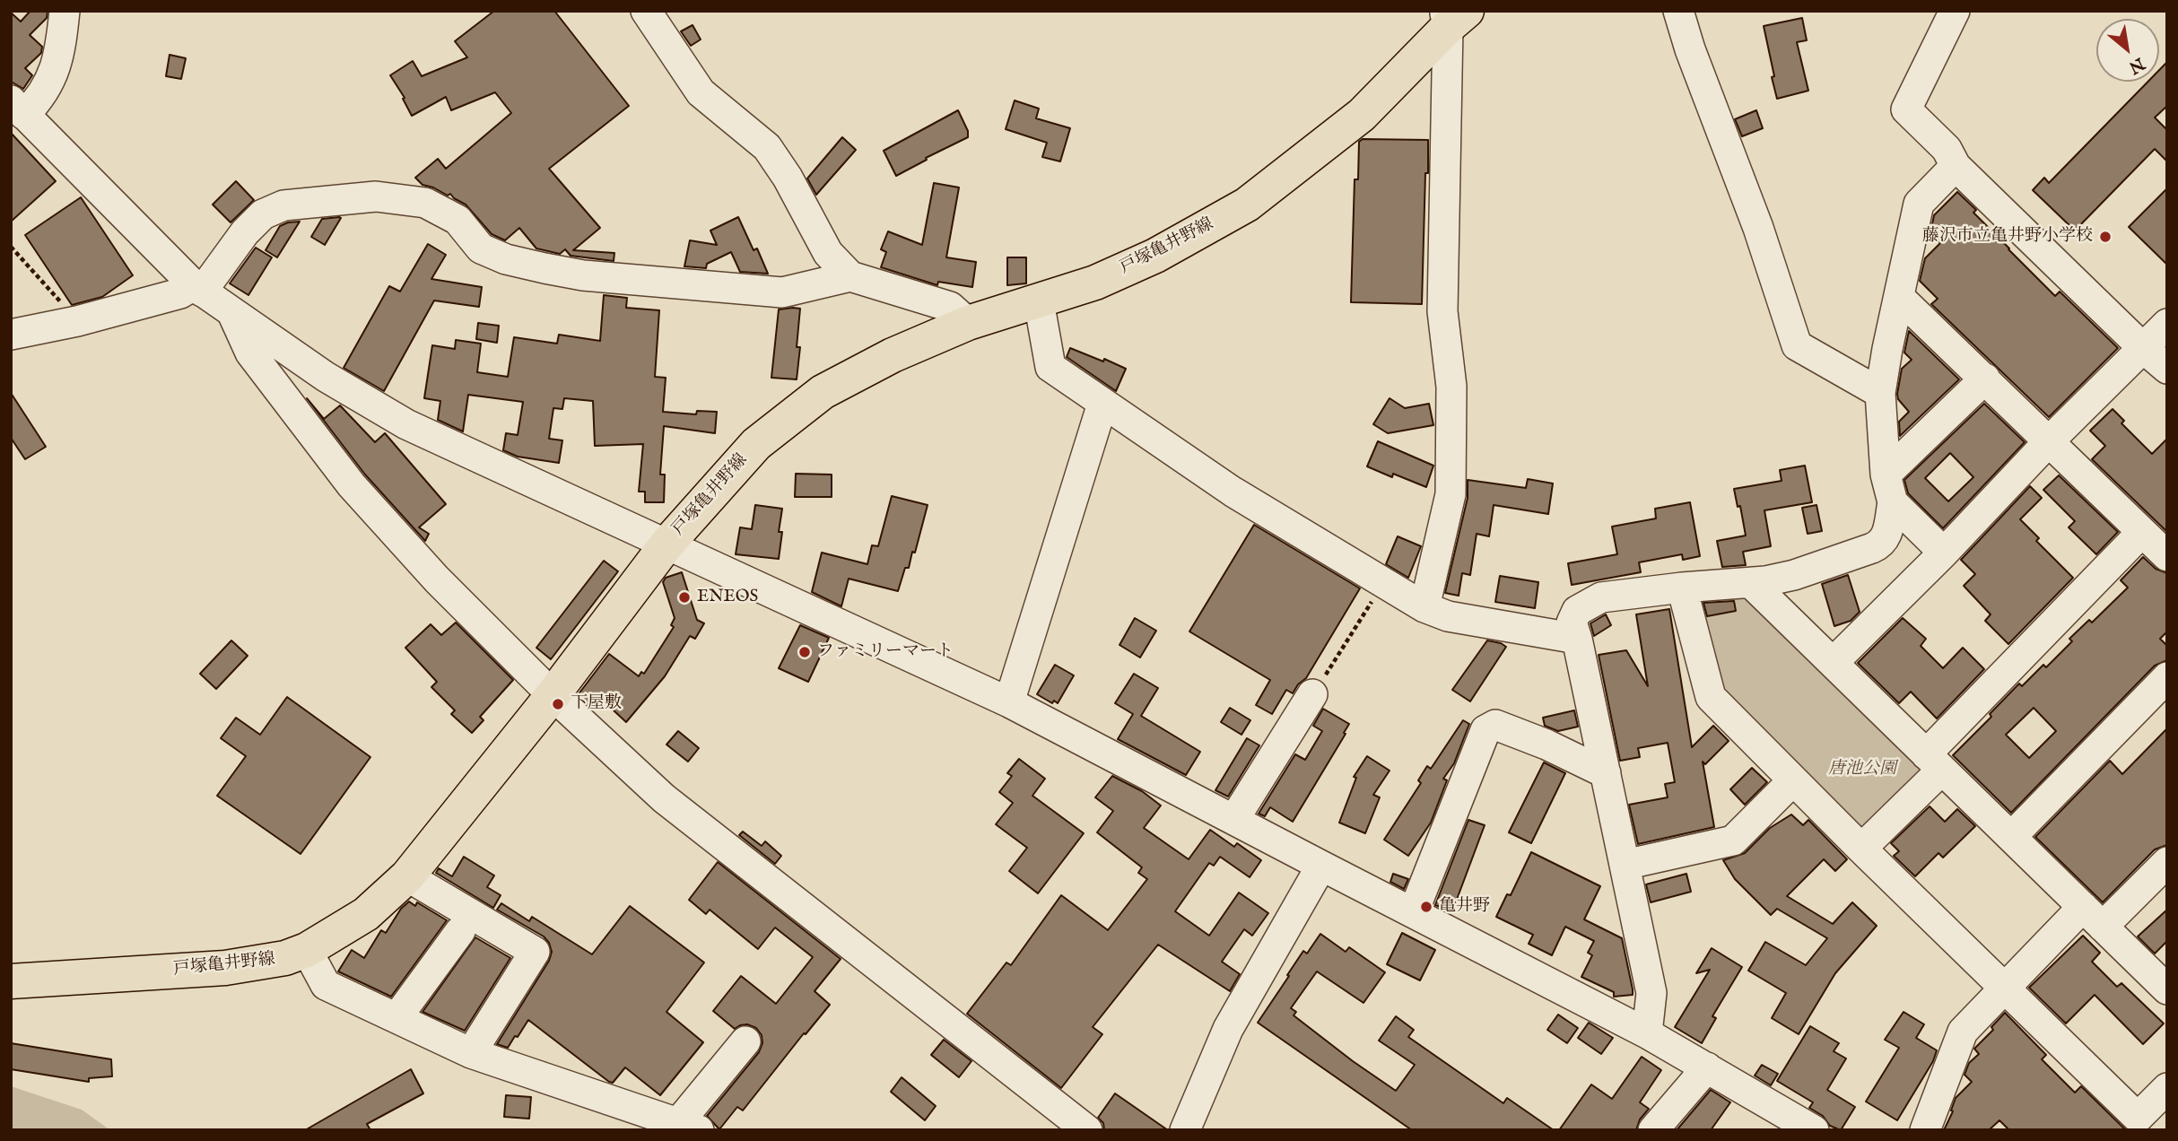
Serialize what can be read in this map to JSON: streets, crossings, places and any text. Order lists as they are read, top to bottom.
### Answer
{
  "streets": {
    "main road": ["戸塚亀井野線"]
  },
  "parks": ["唐池公園"],
  "places": [
    "藤沢市立亀井野小学校",
    "ENEOS",
    "ファミリーマート",
    "下屋敷",
    "亀井野"
  ],
  "north": "bottom right"
}
